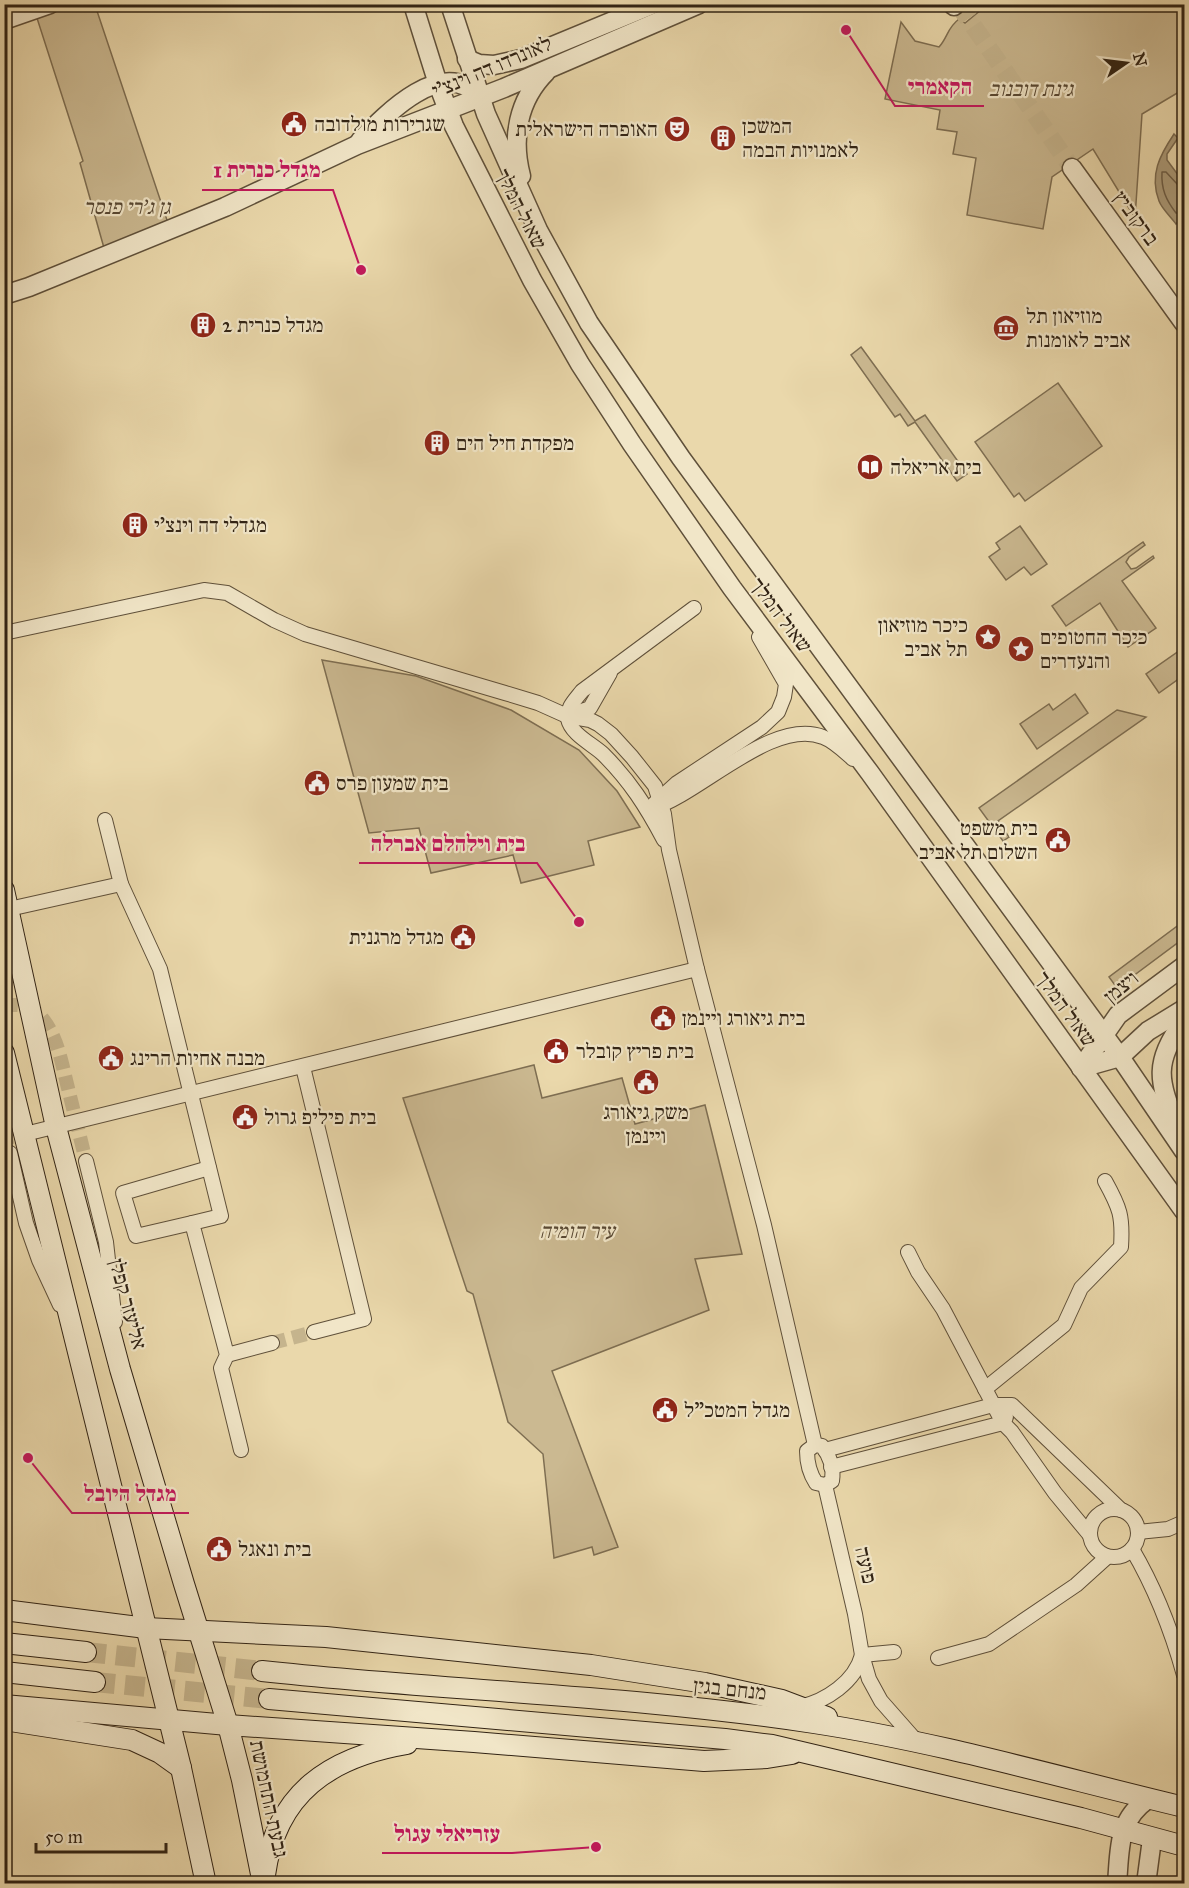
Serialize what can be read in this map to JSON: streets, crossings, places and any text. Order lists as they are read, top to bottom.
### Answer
{
  "streets": {
    "main road": ["אליעזר קפלן", "מנחם בגין", "גבעת התחמושת"],
    "street": [
      "לאונרדו דה וינצ'י",
      "שאול המלך",
      "ברקוביץ",
      "ויצמן",
      "פועה"
    ]
  },
  "crossings": [
    ["לאונרדו דה וינצ'י", "שאול המלך"],
    ["שאול המלך", "ויצמן"],
    ["אליעזר קפלן", "גבעת התחמושת"],
    ["פועה", "מנחם בגין"]
  ],
  "parks": ["גינת דובנוב", "גן ג'רי פנסר", "עיר הומיה"],
  "places": {
    "other": [
      "הקאמרי",
      "מגדל כנרית 1",
      "בית וילהלם אברלה",
      "מגדל היובל",
      "עזריאלי עגול"
    ],
    "public building": [
      "שגרירות מולדובה",
      "בית שמעון פרס",
      "בית משפט השלום תל אביב",
      "מגדל מרגנית",
      "בית גיאורג ויינמן",
      "בית פריץ קובלר",
      "מבנה אחיות הרינג",
      "משק גיאורג ויינמן",
      "בית פיליפ גרול",
      "מגדל המטכ\"ל",
      "בית ונאגל"
    ],
    "theatre": ["האופרה הישראלית"],
    "building": [
      "המשכן לאמנויות הבמה",
      "מגדל כנרית 2",
      "מפקדת חיל הים",
      "מגדלי דה וינצ'י"
    ],
    "museum": ["מוזיאון תל אביב לאומנות"],
    "library": ["בית אריאלה"],
    "place": ["כיכר מוזיאון תל אביב", "כיכר החטופים והנעדרים"]
  },
  "scale_bar": "50 m",
  "north": "right"
}
